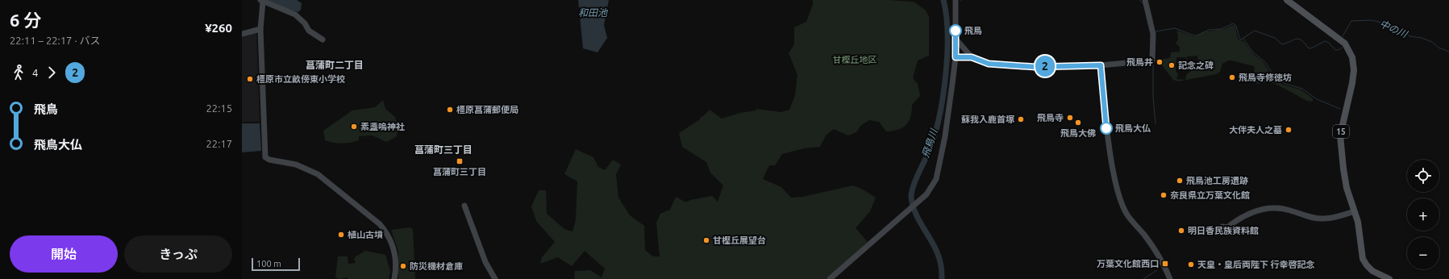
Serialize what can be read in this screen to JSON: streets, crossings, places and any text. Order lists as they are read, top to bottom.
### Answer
{
  "streets": {
    "main road": ["15"]
  },
  "districts": ["菖蒲町二丁目", "菖蒲町三丁目"],
  "water": ["和田池", "中の川", "飛鳥川"],
  "parks": ["甘樫丘地区"],
  "places": {
    "other": [
      "飛鳥",
      "飛鳥井",
      "記念之碑",
      "飛鳥寺修徳坊",
      "橿原市立畝傍東小学校",
      "橿原菖蒲郵便局",
      "飛鳥寺",
      "蘇我入鹿首塚",
      "飛鳥大佛",
      "素盞嗚神社",
      "飛鳥大仏",
      "大伴夫人之墓",
      "飛鳥池工房遺跡",
      "奈良県立万葉文化館",
      "明日香民族資料館",
      "植山古墳",
      "甘樫丘展望台",
      "天皇・皇后両陛下 行幸啓記念",
      "防災機材倉庫"
    ],
    "transit": ["菖蒲町三丁目", "万葉文化館西口"]
  },
  "lines": ["bus line 2"],
  "scale_bar": "100 m",
  "page": {
    "heading": ["6 分", "22:11 – 22:17 · バス", "¥260"],
    "on_map": "2",
    "legs": ["4", "2"],
    "list": [
      {
        "name": "飛鳥",
        "value": "22:15"
      },
      {
        "name": "飛鳥大仏",
        "value": "22:17"
      }
    ],
    "map_buttons": ["+", "−"],
    "buttons": ["開始", "きっぷ"],
    "scale": "100 m"
  }
}
